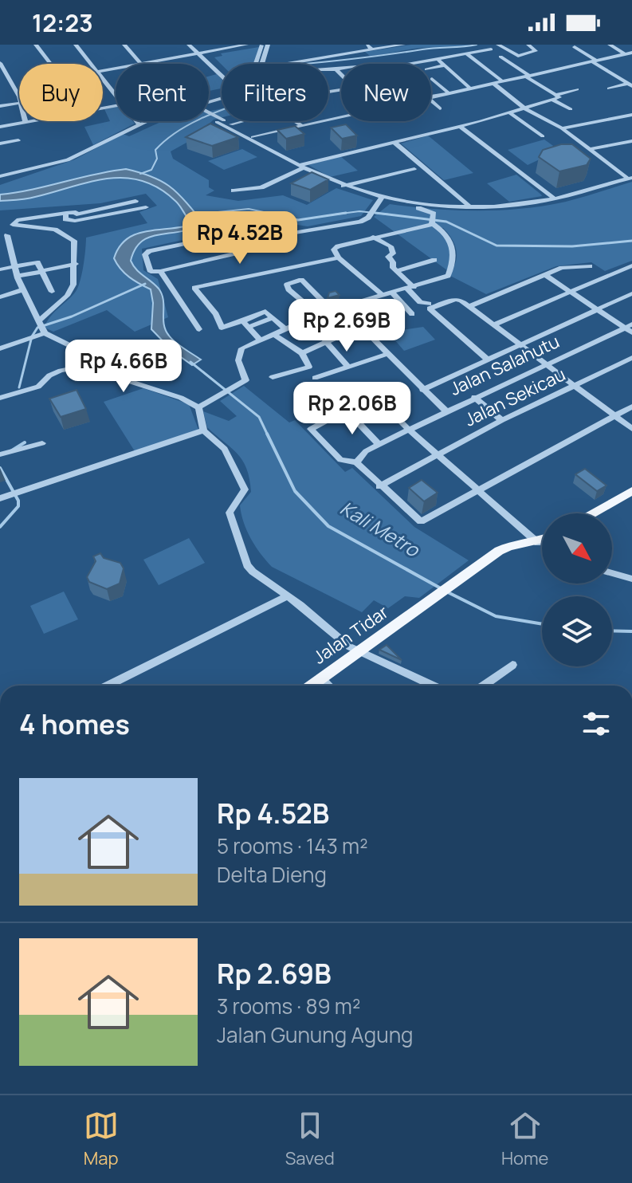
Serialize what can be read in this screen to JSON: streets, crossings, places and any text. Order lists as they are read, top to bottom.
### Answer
{
  "streets": {
    "main road": ["Jalan Tidar"],
    "street": ["Jalan Salahutu", "Jalan Sekicau"]
  },
  "water": ["Kali Metro"],
  "north": "bottom right",
  "page": {
    "status": "12:23",
    "chip": [
      "Buy",
      "Rent",
      "Filters",
      "New"
    ],
    "price": [
      "Rp 4.52B",
      "Rp 2.69B",
      "Rp 4.66B",
      "Rp 2.06B"
    ],
    "heading": "4 homes",
    "list": [
      {
        "name": "Rp 4.52B",
        "note": "5 rooms · 143 m² · Delta Dieng"
      },
      {
        "name": "Rp 2.69B",
        "note": "3 rooms · 89 m² · Jalan Gunung Agung"
      }
    ],
    "tabs": ["Map", "Saved", "Home"]
  }
}
